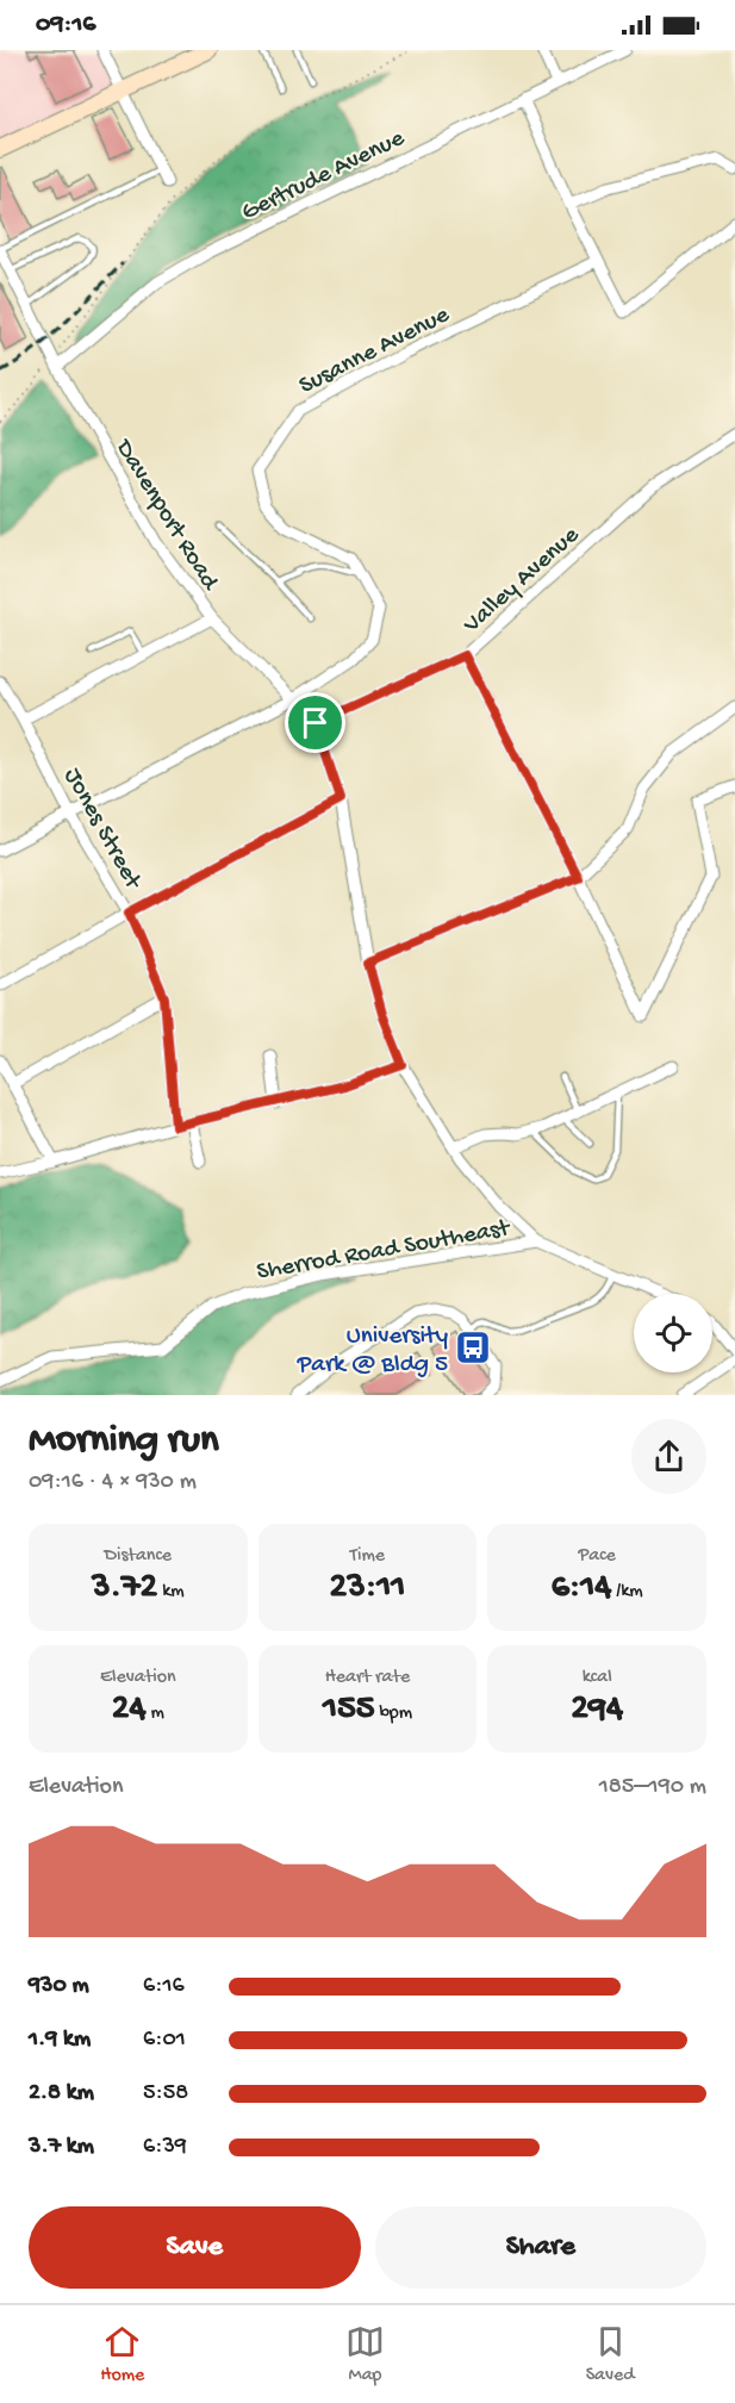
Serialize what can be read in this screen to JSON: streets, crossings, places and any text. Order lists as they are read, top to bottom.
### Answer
{
  "streets": {
    "street": [
      "Gertrude Avenue",
      "Susanne Avenue",
      "Davenport Road",
      "Valley Avenue",
      "Jones Street",
      "Sherrod Road Southeast"
    ]
  },
  "crossings": [
    ["Gertrude Avenue", "Davenport Road"],
    ["Susanne Avenue", "Davenport Road"],
    ["Susanne Avenue", "Jones Street"],
    ["Davenport Road", "Valley Avenue"],
    ["Davenport Road", "Sherrod Road Southeast"]
  ],
  "places": {
    "bus stop": ["University Park @ Bldg 5"]
  },
  "page": {
    "status": "09:16",
    "heading": ["Morning run", "09:16 · 4 × 930 m"],
    "stats": [
      ["Distance", "3.72 km"],
      ["Time", "23:11"],
      ["Pace", "6:14 /km"],
      ["Elevation", "24 m"],
      ["Heart rate", "155 bpm"],
      ["kcal", "294"]
    ],
    "chart": ["Elevation", "185–190 m"],
    "list": [
      {
        "name": "930 m",
        "note": "6:16"
      },
      {
        "name": "1.9 km",
        "note": "6:01"
      },
      {
        "name": "2.8 km",
        "note": "5:58"
      },
      {
        "name": "3.7 km",
        "note": "6:39"
      }
    ],
    "buttons": ["Save", "Share"],
    "tabs": ["Home", "Map", "Saved"]
  }
}
